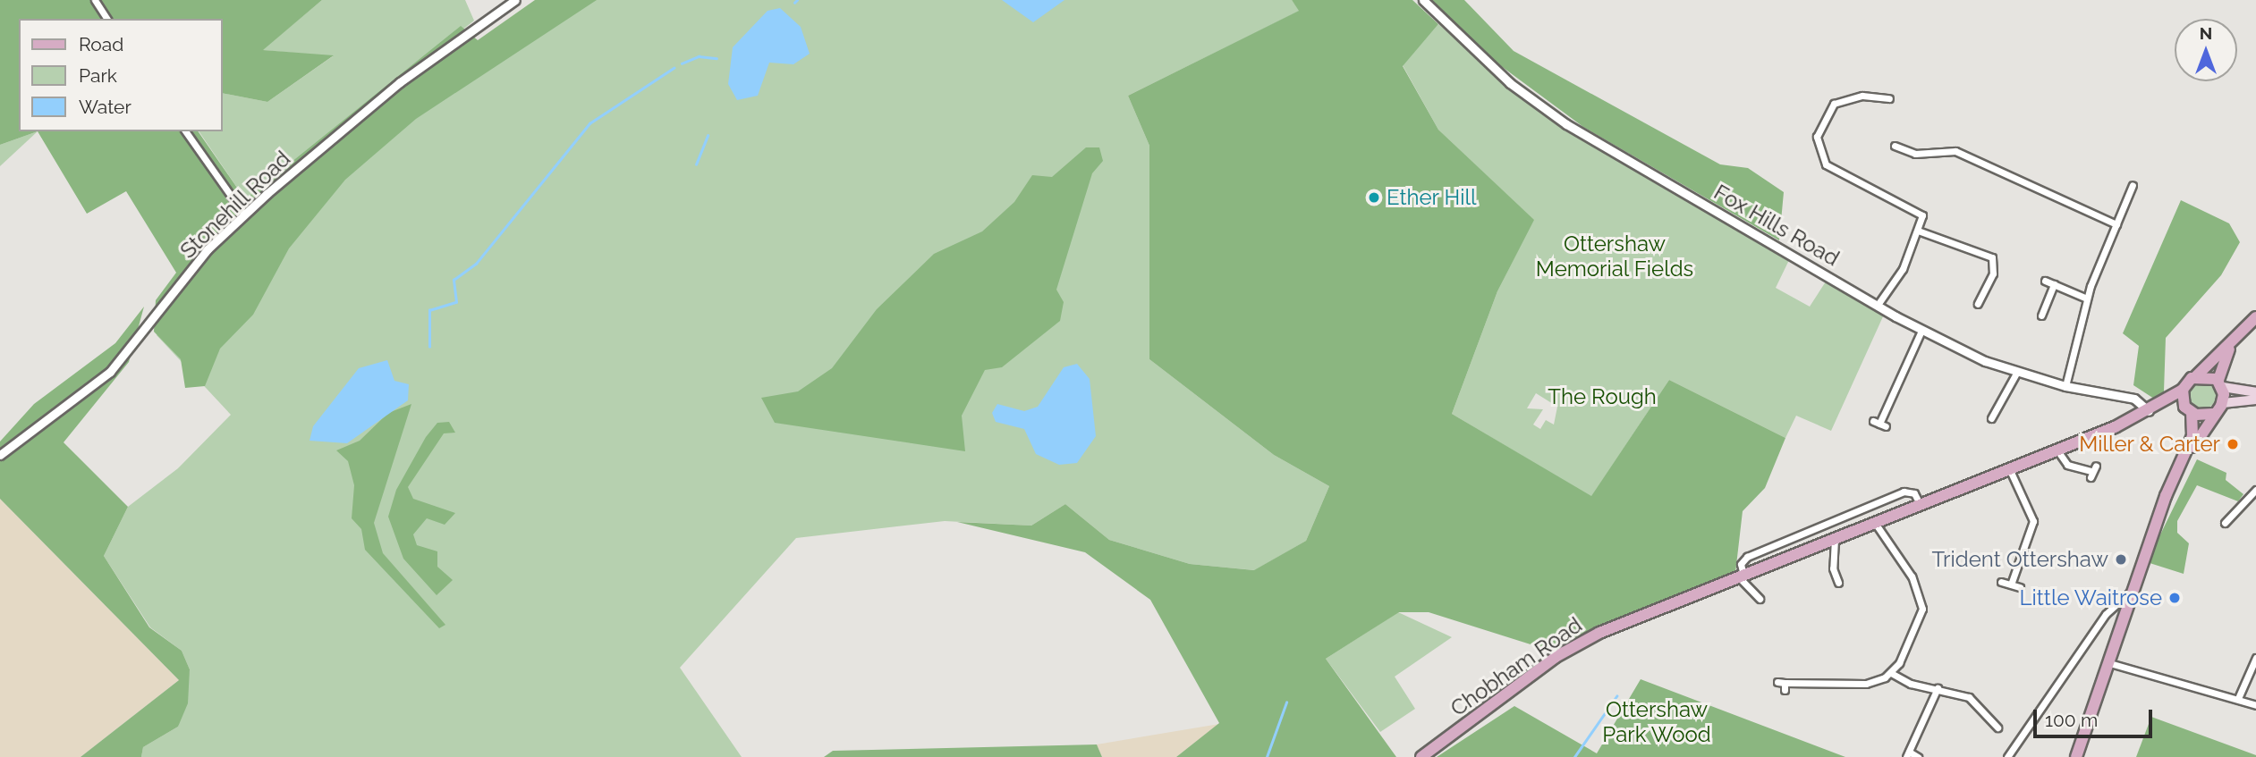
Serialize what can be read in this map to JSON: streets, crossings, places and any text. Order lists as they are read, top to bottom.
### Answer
{
  "streets": {
    "main road": ["Chobham Road"],
    "street": ["Stonehill Road", "Fox Hills Road"]
  },
  "crossings": [
    ["Fox Hills Road", "Chobham Road"]
  ],
  "parks": ["Ottershaw Memorial Fields", "The Rough", "Ottershaw Park Wood"],
  "places": [
    "Ether Hill",
    "Miller & Carter",
    "Trident Ottershaw",
    "Little Waitrose"
  ],
  "legend": ["Road", "Park", "Water"],
  "scale_bar": "100 m",
  "north": "top"
}
